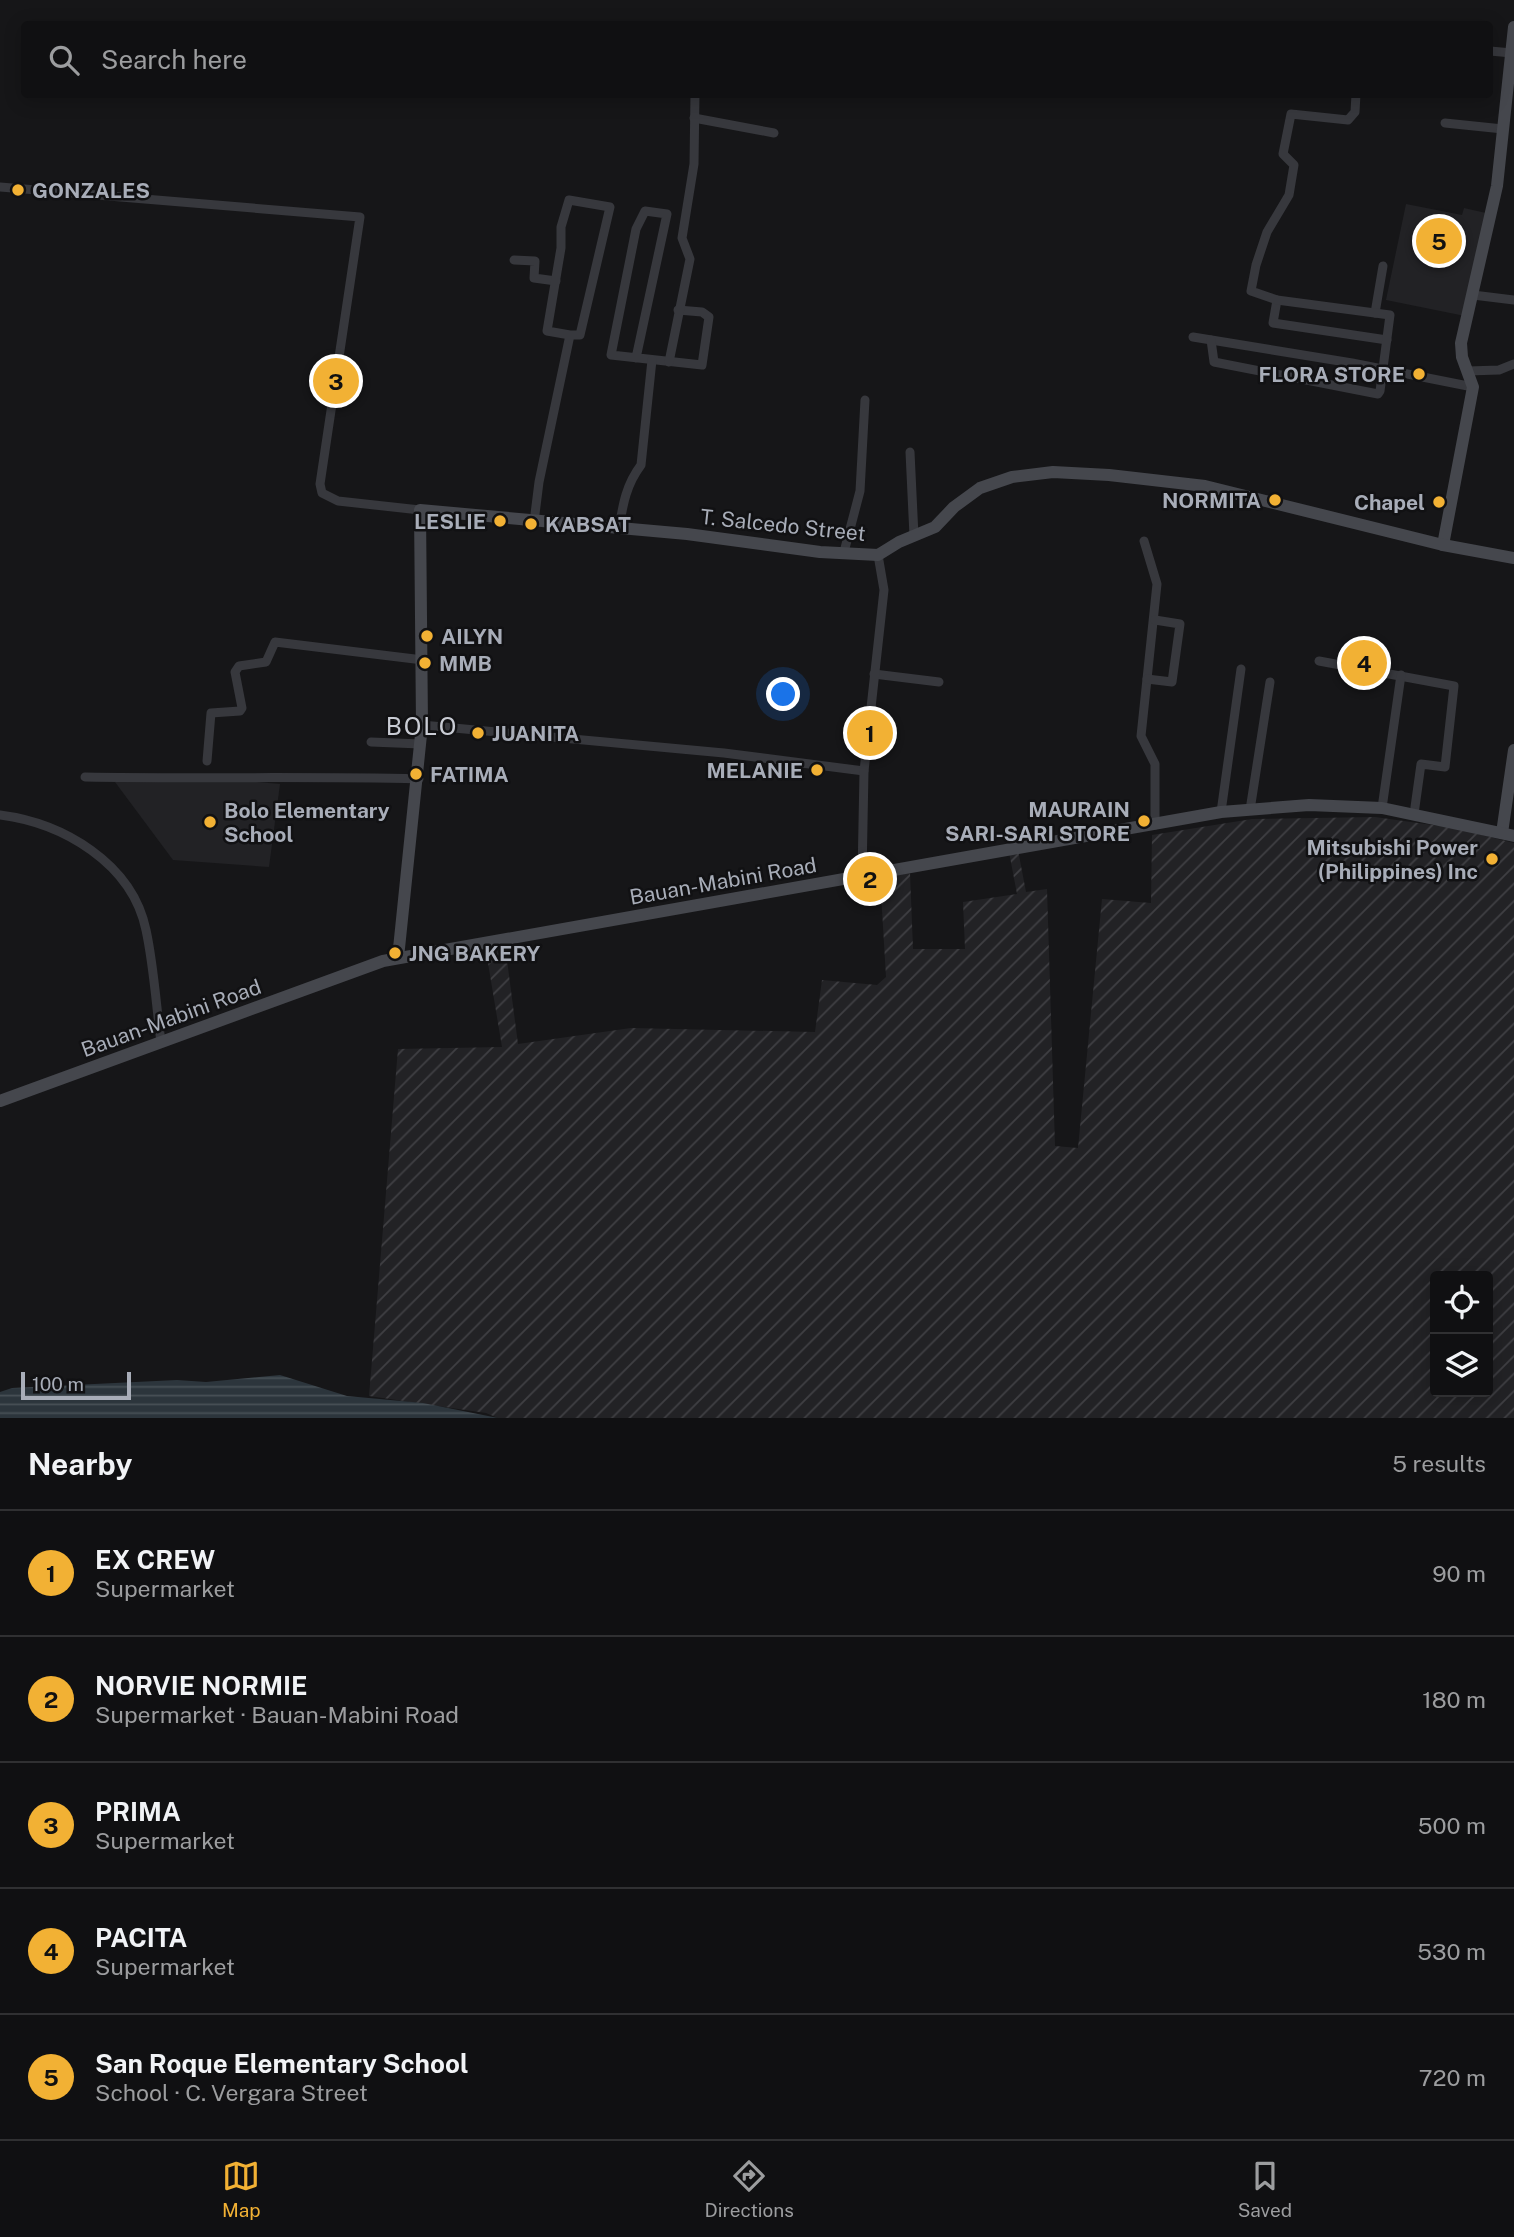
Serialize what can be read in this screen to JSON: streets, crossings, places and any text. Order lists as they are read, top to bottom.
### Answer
{
  "streets": {
    "street": ["T. Salcedo Street", "Bauan-Mabini Road"]
  },
  "districts": ["BOLO"],
  "places": [
    "GONZALES",
    "FLORA STORE",
    "NORMITA",
    "Chapel",
    "LESLIE",
    "KABSAT",
    "AILYN",
    "MMB",
    "JUANITA",
    "MELANIE",
    "FATIMA",
    "MAURAIN SARI-SARI STORE",
    "Bolo Elementary School",
    "Mitsubishi Power (Philippines) Inc",
    "JNG BAKERY"
  ],
  "scale_bar": "100 m",
  "page": {
    "search": "Search here",
    "pins": [
      "5",
      "3",
      "4",
      "1",
      "2"
    ],
    "scale": "100 m",
    "heading": ["Nearby", "5 results"],
    "list": [
      {
        "mark": "1",
        "name": "EX CREW",
        "note": "Supermarket",
        "value": "90 m"
      },
      {
        "mark": "2",
        "name": "NORVIE NORMIE",
        "note": "Supermarket · Bauan-Mabini Road",
        "value": "180 m"
      },
      {
        "mark": "3",
        "name": "PRIMA",
        "note": "Supermarket",
        "value": "500 m"
      },
      {
        "mark": "4",
        "name": "PACITA",
        "note": "Supermarket",
        "value": "530 m"
      },
      {
        "mark": "5",
        "name": "San Roque Elementary School",
        "note": "School · C. Vergara Street",
        "value": "720 m"
      }
    ],
    "nav": ["Map", "Directions", "Saved"]
  }
}
